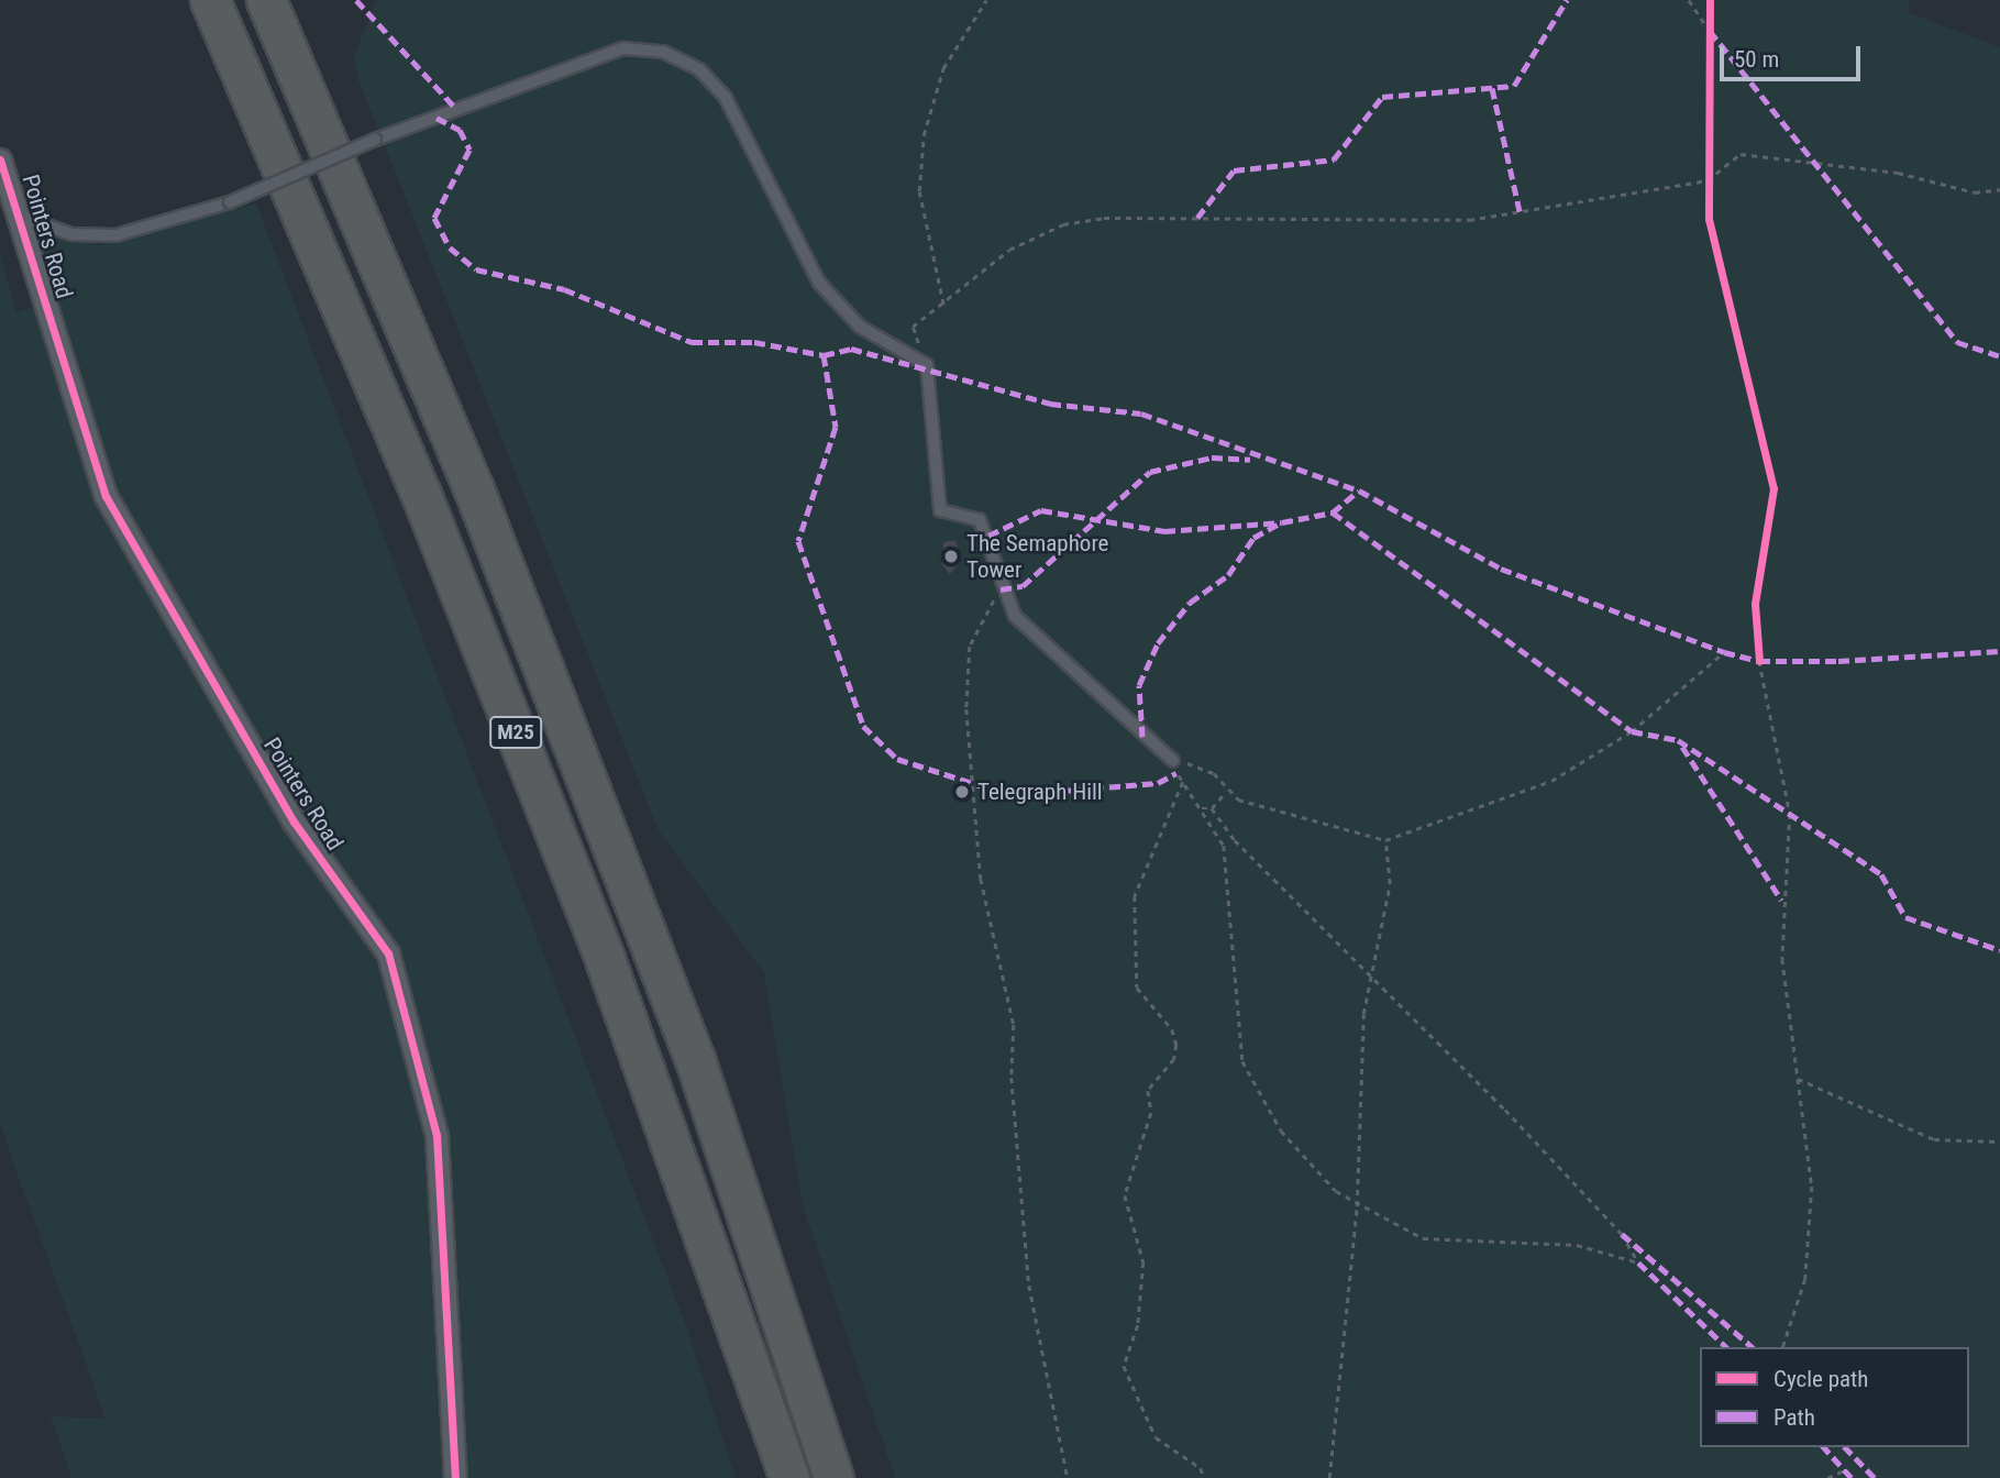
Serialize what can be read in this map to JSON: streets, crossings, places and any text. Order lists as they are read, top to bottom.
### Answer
{
  "streets": {
    "highway": ["M25"],
    "street": ["Pointers Road"]
  },
  "places": ["The Semaphore Tower", "Telegraph Hill"],
  "legend": ["Cycle path", "Path"],
  "scale_bar": "50 m"
}
